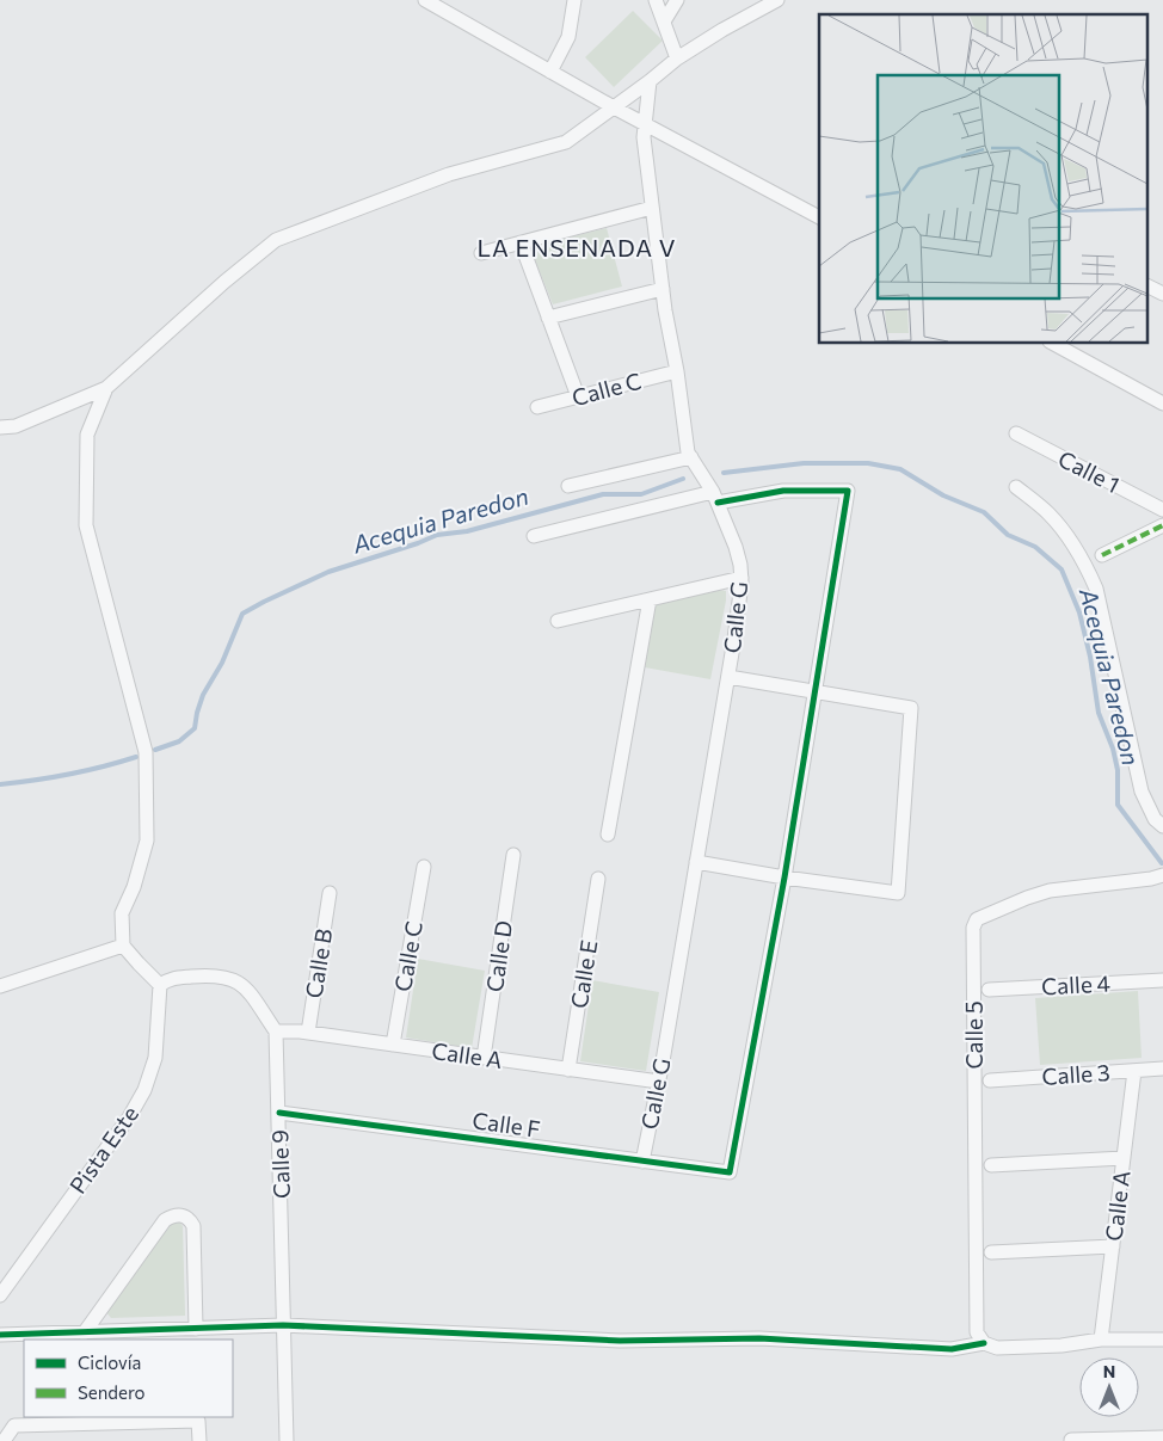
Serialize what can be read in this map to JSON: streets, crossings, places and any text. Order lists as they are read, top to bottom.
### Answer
{
  "streets": {
    "street": [
      "Calle C",
      "Calle 1",
      "Calle G",
      "Calle D",
      "Calle B",
      "Calle E",
      "Calle 4",
      "Calle 5",
      "Calle A",
      "Calle 3",
      "Calle F",
      "Pista Este",
      "Calle 9"
    ]
  },
  "crossings": [
    ["Calle C", "Calle G"],
    ["Calle C", "Calle A"],
    ["Calle G", "Calle A"],
    ["Calle G", "Calle F"],
    ["Calle D", "Calle A"],
    ["Calle B", "Calle A"],
    ["Calle E", "Calle A"],
    ["Calle A", "Calle 3"],
    ["Calle A", "Calle 9"],
    ["Calle F", "Calle 9"]
  ],
  "districts": ["LA ENSENADA V"],
  "water": ["Acequia Paredon"],
  "legend": ["Ciclovía", "Sendero"],
  "north": "top"
}
